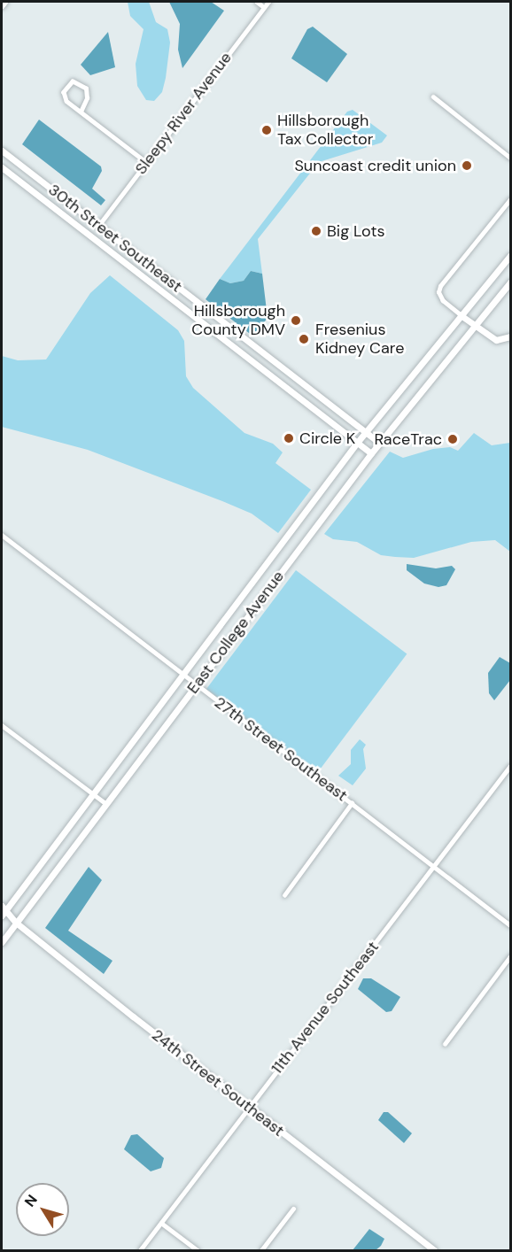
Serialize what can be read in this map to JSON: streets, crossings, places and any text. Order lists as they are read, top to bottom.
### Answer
{
  "streets": {
    "main road": ["30th Street Southeast", "East College Avenue", "24th Street Southeast"],
    "street": ["Sleepy River Avenue", "27th Street Southeast", "11th Avenue Southeast"]
  },
  "crossings": [
    ["Sleepy River Avenue", "30th Street Southeast"],
    ["30th Street Southeast", "East College Avenue"],
    ["East College Avenue", "27th Street Southeast"],
    ["East College Avenue", "24th Street Southeast"],
    ["27th Street Southeast", "11th Avenue Southeast"],
    ["11th Avenue Southeast", "24th Street Southeast"]
  ],
  "places": [
    "Hillsborough Tax Collector",
    "Suncoast credit union",
    "Big Lots",
    "Hillsborough County DMV",
    "Fresenius Kidney Care",
    "Circle K",
    "RaceTrac"
  ],
  "north": "top left"
}
